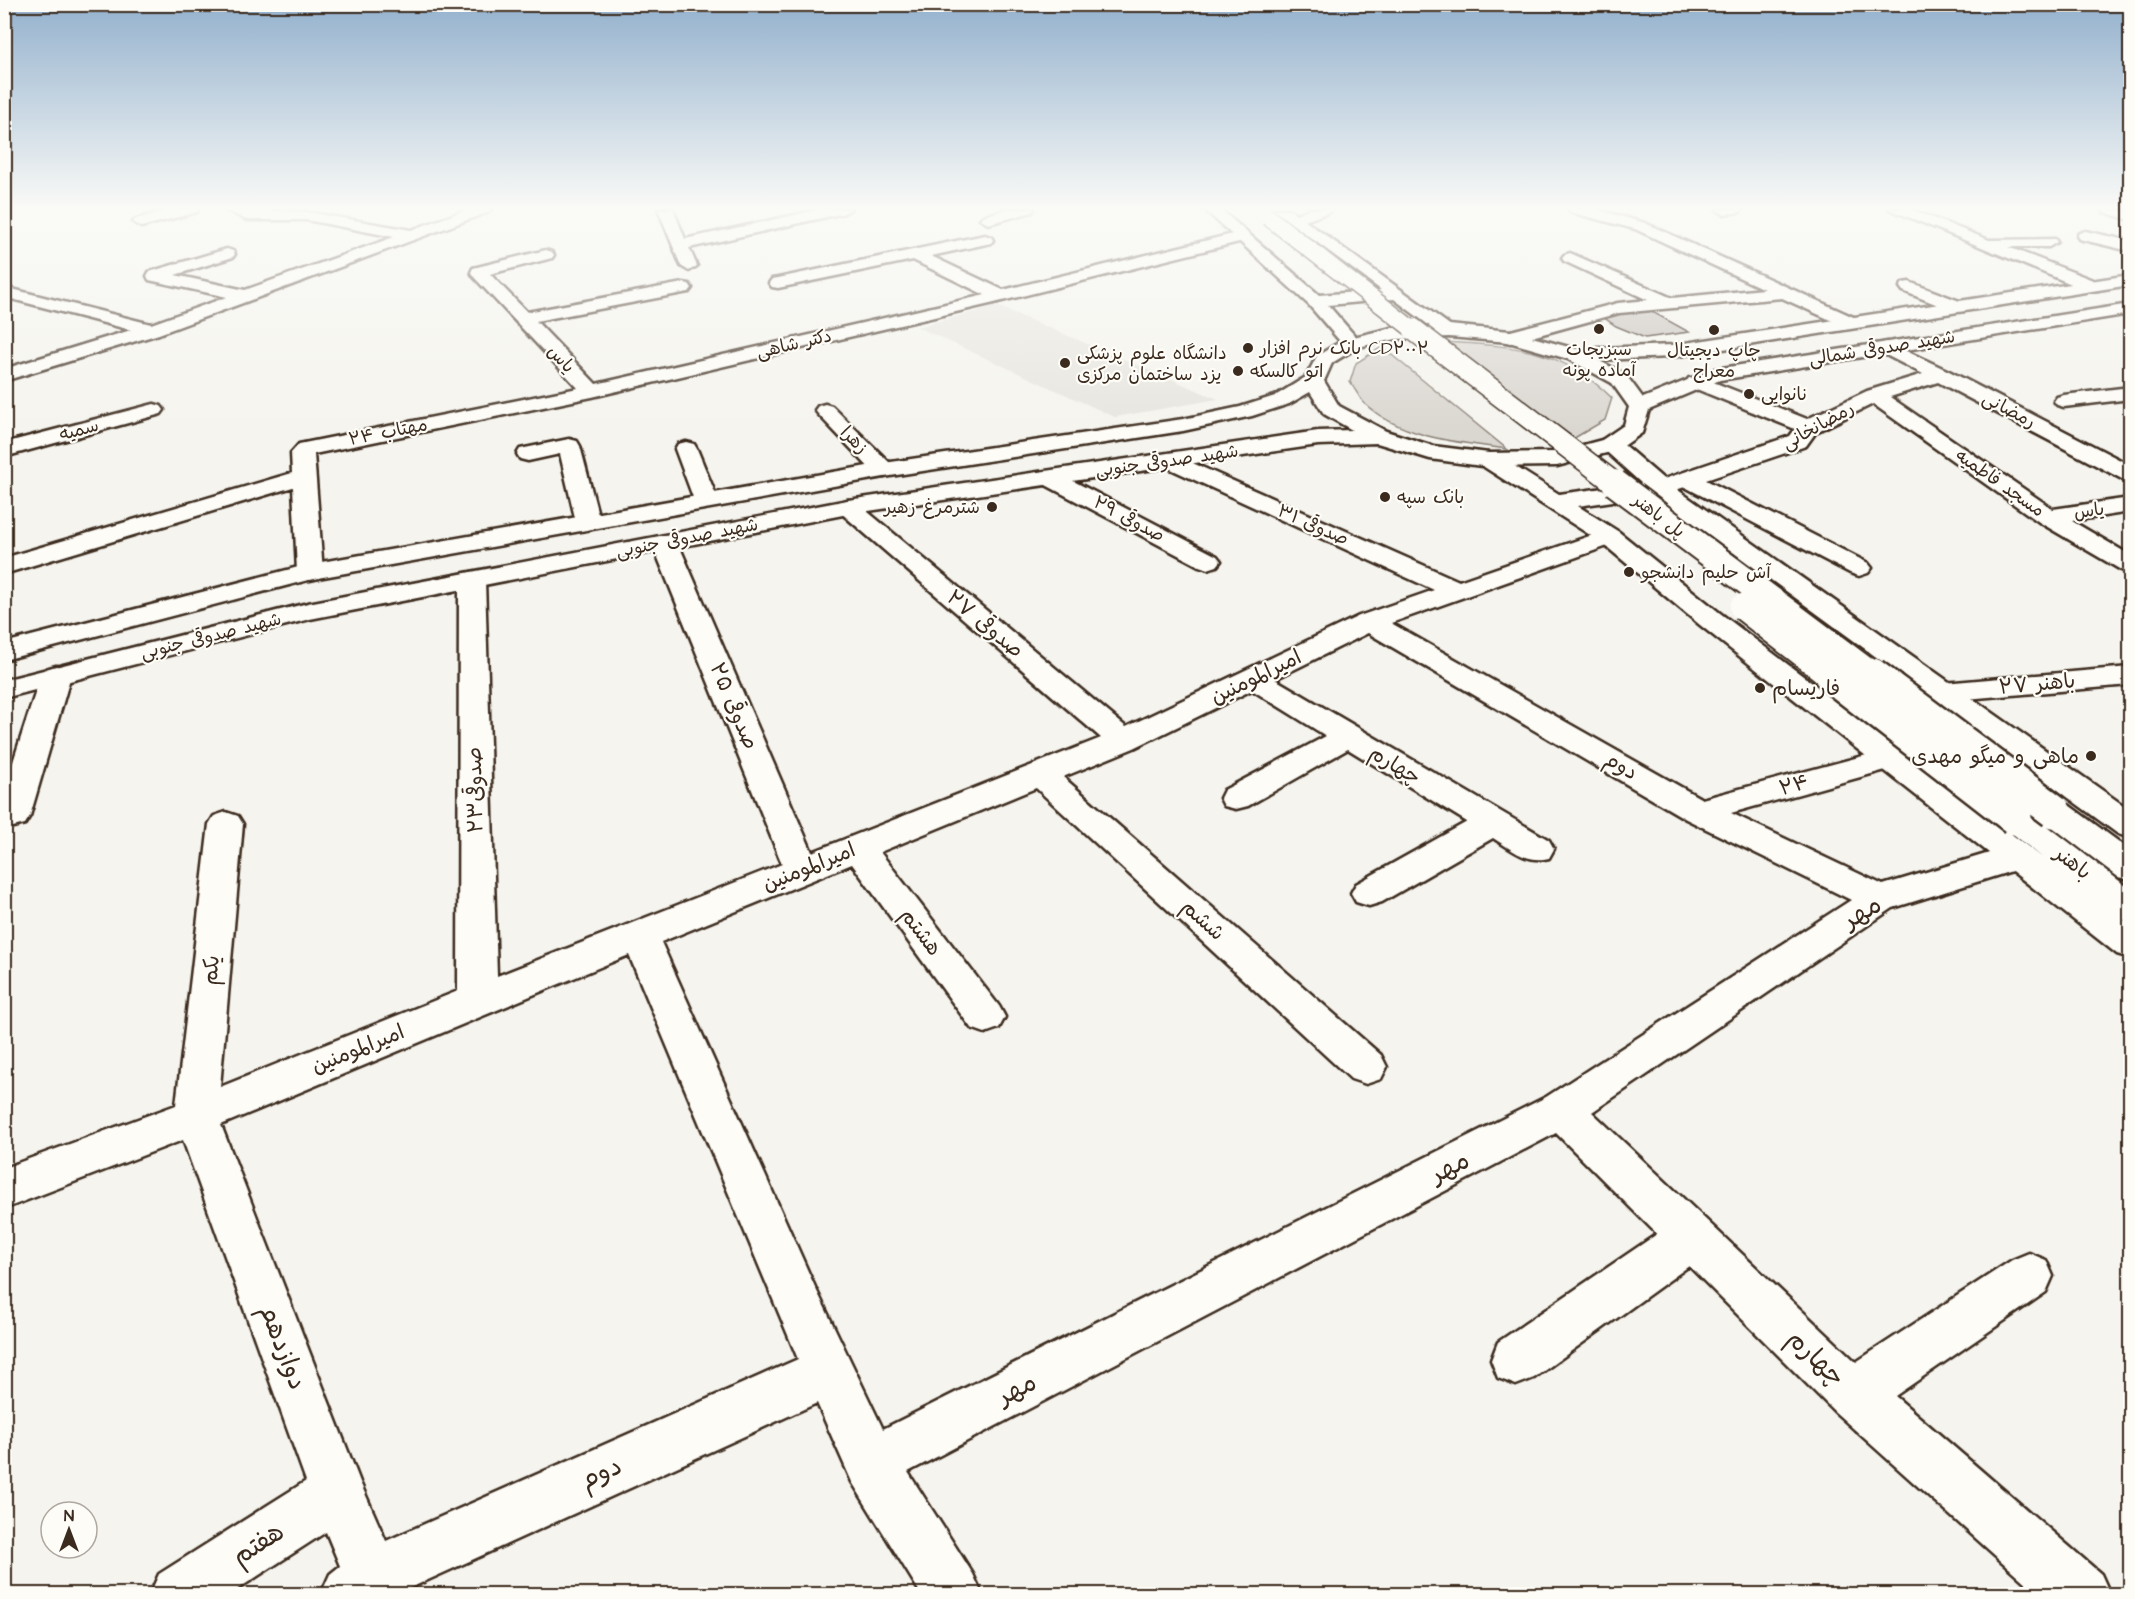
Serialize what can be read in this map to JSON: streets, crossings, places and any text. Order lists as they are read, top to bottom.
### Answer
{
  "streets": {
    "street": [
      "دکتر شاهی",
      "شهید صدوقی شمالی",
      "یاس",
      "رمضانی",
      "رمضانخانی",
      "سمیه",
      "مهتاب ۲۴",
      "زهرا",
      "شهید صدوقی جنوبی",
      "مسجد فاطمیه",
      "پل باهنر",
      "صدوقی ۲۹",
      "صدوقی ۳۱",
      "صدوقی ۲۷",
      "امیرالمومنین",
      "باهنر ۲۷",
      "صدوقی ۲۵",
      "چهارم",
      "دوم",
      "۲۴",
      "صدوقی۲۳",
      "باهنر",
      "مهر",
      "ششم",
      "هشتم",
      "یکم",
      "دوازدهم",
      "هفتم"
    ]
  },
  "crossings": [
    ["دکتر شاهی", "یاس"],
    ["دکتر شاهی", "مهتاب ۲۴"],
    ["شهید صدوقی شمالی", "رمضانی"],
    ["یاس", "مهتاب ۲۴"],
    ["یاس", "مسجد فاطمیه"],
    ["رمضانی", "رمضانخانی"],
    ["رمضانخانی", "مسجد فاطمیه"],
    ["مهتاب ۲۴", "شهید صدوقی جنوبی"],
    ["زهرا", "شهید صدوقی جنوبی"],
    ["شهید صدوقی جنوبی", "صدوقی ۲۹"],
    ["شهید صدوقی جنوبی", "صدوقی ۳۱"],
    ["شهید صدوقی جنوبی", "صدوقی ۲۷"],
    ["شهید صدوقی جنوبی", "صدوقی ۲۵"],
    ["شهید صدوقی جنوبی", "صدوقی۲۳"],
    ["پل باهنر", "باهنر"],
    ["پل باهنر", "مهر"],
    ["صدوقی ۳۱", "امیرالمومنین"],
    ["صدوقی ۲۷", "امیرالمومنین"],
    ["امیرالمومنین", "صدوقی ۲۵"],
    ["امیرالمومنین", "چهارم"],
    ["امیرالمومنین", "دوم"],
    ["امیرالمومنین", "صدوقی۲۳"],
    ["امیرالمومنین", "ششم"],
    ["امیرالمومنین", "هشتم"],
    ["امیرالمومنین", "یکم"],
    ["امیرالمومنین", "دوازدهم"],
    ["چهارم", "مهر"],
    ["دوم", "۲۴"],
    ["دوم", "مهر"],
    ["دوم", "دوازدهم"],
    ["باهنر", "مهر"],
    ["یکم", "دوازدهم"],
    ["دوازدهم", "هفتم"]
  ],
  "places": [
    "سبزیجات آماده پونه",
    "چاپ دیجیتال معراج",
    "بانک نرم افزار CD۲۰۰۲",
    "دانشگاه علوم پزشکی یزد ساختمان مرکزی",
    "اتو کالسکه",
    "نانوایی",
    "بانک سپه",
    "شترمرغ زهیر",
    "آش حلیم دانشجو",
    "فاریسام",
    "ماهی و میگو مهدی"
  ],
  "north": "top"
}
